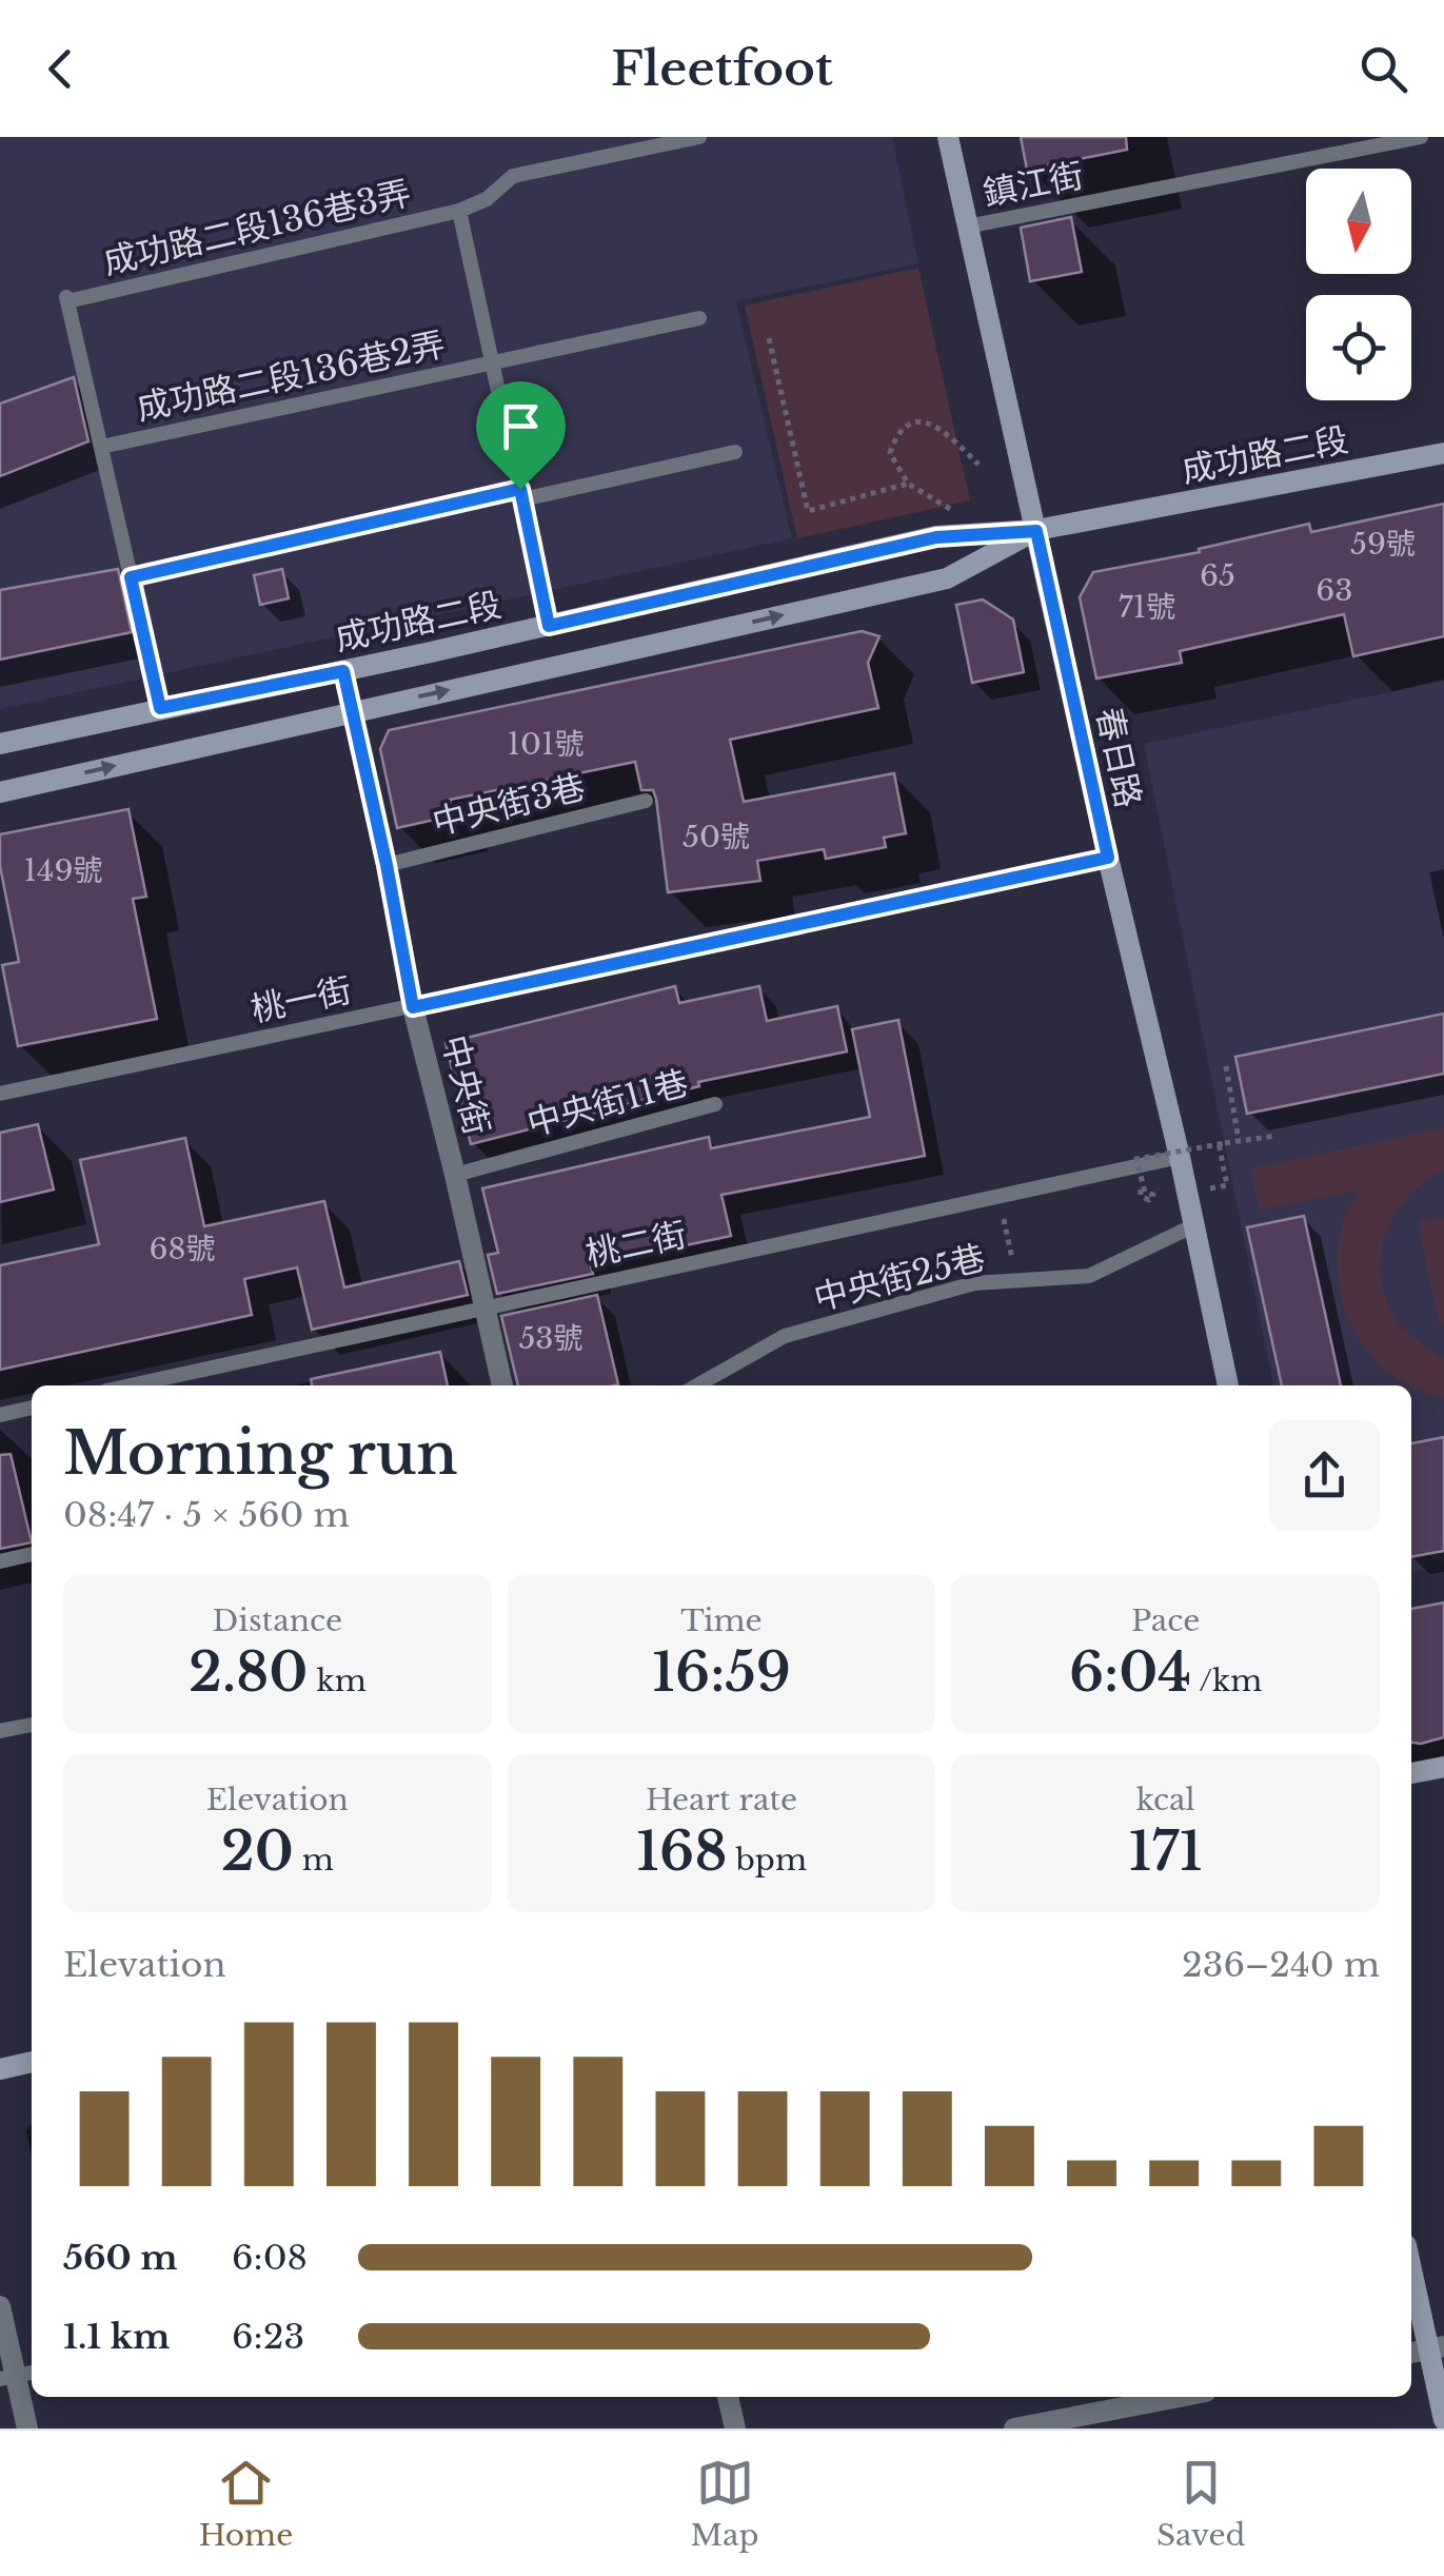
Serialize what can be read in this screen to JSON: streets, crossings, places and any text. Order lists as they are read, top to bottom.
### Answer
{
  "streets": {
    "street": ["成功路二段", "春日路", "中央街"],
    "lane": [
      "鎮江街",
      "成功路二段136巷3弄",
      "成功路二段136巷2弄",
      "中央街3巷",
      "桃一街",
      "中央街11巷",
      "桃二街",
      "中央街25巷"
    ]
  },
  "crossings": [
    ["鎮江街", "春日路"],
    ["成功路二段136巷3弄", "成功路二段136巷2弄"],
    ["成功路二段", "春日路"],
    ["成功路二段", "中央街"],
    ["春日路", "桃一街"],
    ["春日路", "桃二街"],
    ["春日路", "中央街25巷"],
    ["中央街3巷", "中央街"],
    ["桃一街", "中央街"],
    ["中央街", "中央街11巷"],
    ["中央街", "桃二街"]
  ],
  "house_numbers": [
    "59號",
    "65",
    "63",
    "71號",
    "101號",
    "50號",
    "149號",
    "68號",
    "53號"
  ],
  "north": "bottom",
  "page": {
    "header": "Fleetfoot",
    "heading": ["Morning run", "08:47 · 5 × 560 m"],
    "stats": [
      ["Distance", "2.80 km"],
      ["Time", "16:59"],
      ["Pace", "6:04 /km"],
      ["Elevation", "20 m"],
      ["Heart rate", "168 bpm"],
      ["kcal", "171"]
    ],
    "chart": ["Elevation", "236–240 m"],
    "list": [
      {
        "name": "560 m",
        "note": "6:08"
      },
      {
        "name": "1.1 km",
        "note": "6:23"
      }
    ],
    "tabs": ["Home", "Map", "Saved"]
  }
}
